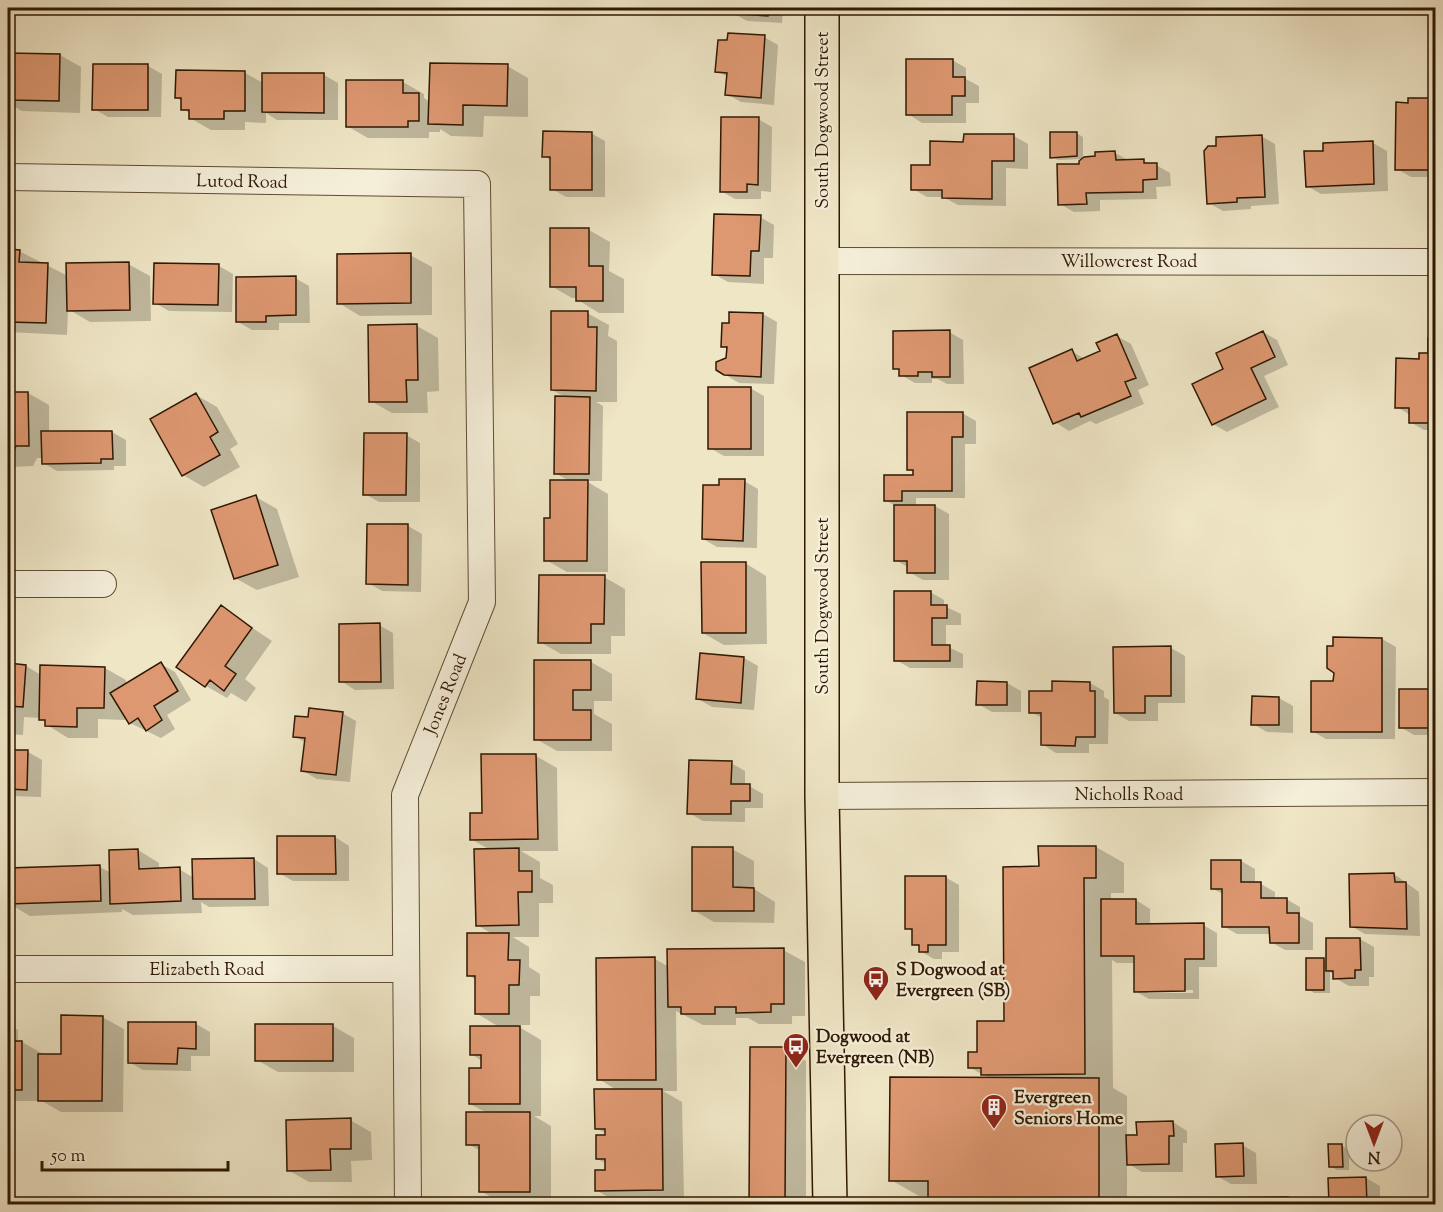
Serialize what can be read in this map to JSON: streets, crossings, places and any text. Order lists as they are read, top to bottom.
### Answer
{
  "streets": {
    "main road": ["South Dogwood Street"],
    "street": [
      "Lutod Road",
      "Willowcrest Road",
      "Jones Road",
      "Nicholls Road",
      "Elizabeth Road"
    ]
  },
  "crossings": [
    ["South Dogwood Street", "Willowcrest Road"],
    ["South Dogwood Street", "Nicholls Road"],
    ["Lutod Road", "Jones Road"],
    ["Jones Road", "Elizabeth Road"]
  ],
  "places": {
    "bus stop": ["S Dogwood at Evergreen (SB)", "Dogwood at Evergreen (NB)"],
    "building": ["Evergreen Seniors Home"]
  },
  "scale_bar": "50 m",
  "north": "bottom"
}
